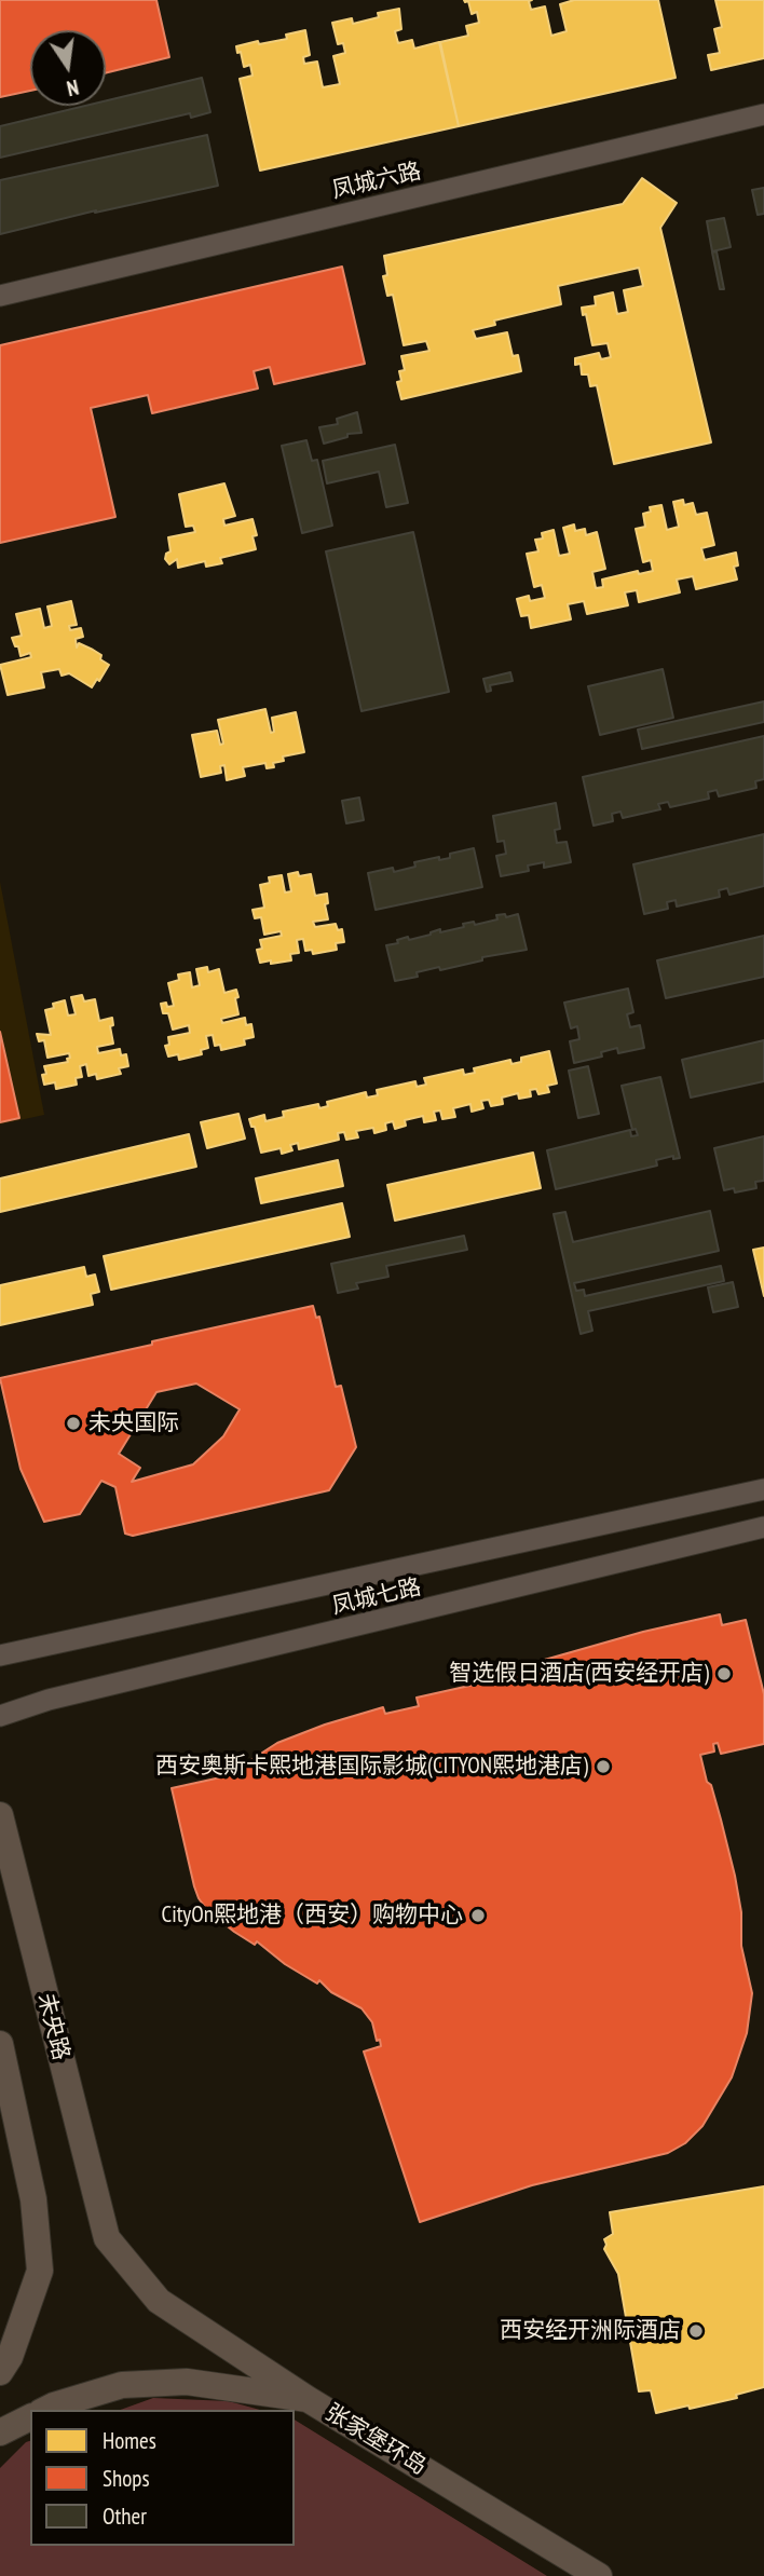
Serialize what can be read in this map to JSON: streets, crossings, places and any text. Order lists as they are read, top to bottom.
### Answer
{
  "streets": {
    "main road": ["未央路", "张家堡环岛"],
    "street": ["凤城六路", "凤城七路"]
  },
  "crossings": [
    ["未央路", "张家堡环岛"]
  ],
  "places": [
    "未央国际",
    "智选假日酒店(西安经开店)",
    "西安奥斯卡熙地港国际影城(CITYON熙地港店)",
    "CityOn熙地港（西安）购物中心",
    "西安经开洲际酒店"
  ],
  "legend": ["Homes", "Shops", "Other"],
  "north": "bottom"
}
